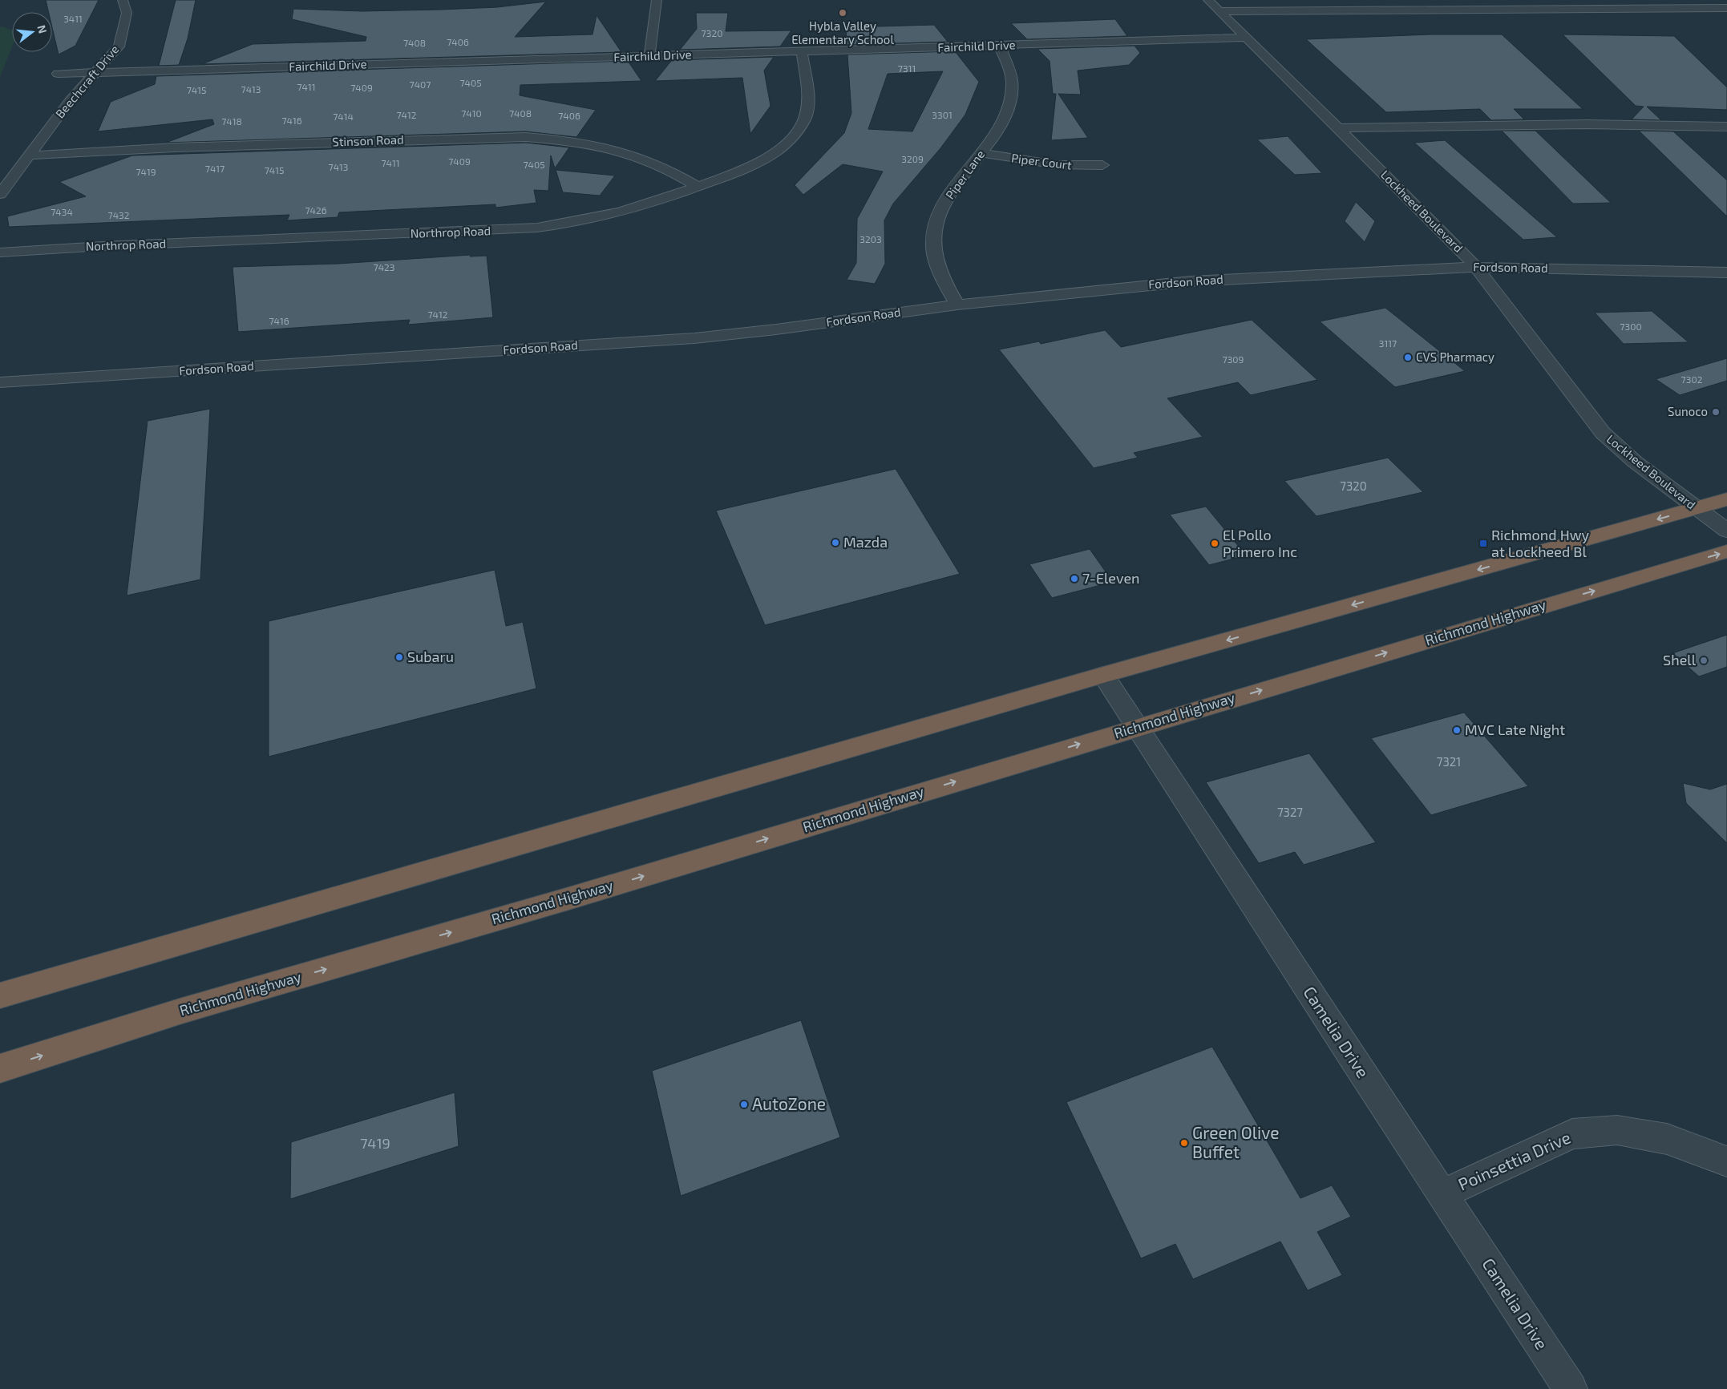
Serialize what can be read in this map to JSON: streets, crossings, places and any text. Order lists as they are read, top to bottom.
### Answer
{
  "streets": {
    "highway": ["Richmond Highway"],
    "street": [
      "Fairchild Drive",
      "Beechcraft Drive",
      "Stinson Road",
      "Piper Court",
      "Piper Lane",
      "Lockheed Boulevard",
      "Northrop Road",
      "Fordson Road",
      "Camelia Drive",
      "Poinsettia Drive"
    ]
  },
  "crossings": [
    ["Fairchild Drive", "Beechcraft Drive"],
    ["Fairchild Drive", "Piper Lane"],
    ["Fairchild Drive", "Lockheed Boulevard"],
    ["Fairchild Drive", "Northrop Road"],
    ["Beechcraft Drive", "Stinson Road"],
    ["Stinson Road", "Northrop Road"],
    ["Piper Court", "Piper Lane"],
    ["Piper Lane", "Fordson Road"],
    ["Lockheed Boulevard", "Fordson Road"],
    ["Richmond Highway", "Camelia Drive"],
    ["Camelia Drive", "Poinsettia Drive"]
  ],
  "places": {
    "other": [
      "Hybla Valley Elementary School",
      "CVS Pharmacy",
      "Sunoco",
      "Mazda",
      "El Pollo Primero Inc",
      "7-Eleven",
      "Subaru",
      "Shell",
      "MVC Late Night",
      "AutoZone",
      "Green Olive Buffet"
    ],
    "transit": ["Richmond Hwy at Lockheed Bl"]
  },
  "house_numbers": [
    "3411",
    "7320",
    "7406",
    "7408",
    "7311",
    "7405",
    "7407",
    "7411",
    "7409",
    "7413",
    "7415",
    "7410",
    "7408",
    "7412",
    "3301",
    "7406",
    "7414",
    "7416",
    "7418",
    "3209",
    "7409",
    "7411",
    "7405",
    "7413",
    "7417",
    "7415",
    "7419",
    "7426",
    "7434",
    "7432",
    "3203",
    "7423",
    "7412",
    "7416",
    "7300",
    "3117",
    "7309",
    "7302",
    "7320",
    "7321",
    "7327",
    "7419"
  ],
  "north": "right"
}
